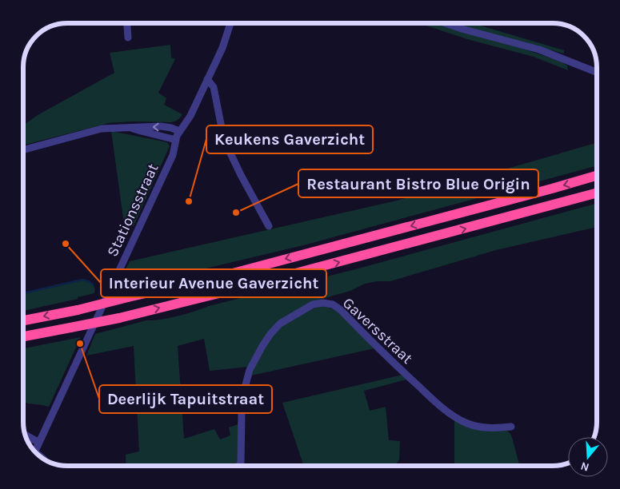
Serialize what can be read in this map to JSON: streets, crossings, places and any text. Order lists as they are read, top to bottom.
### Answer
{
  "streets": {
    "street": ["Stationsstraat", "Gaversstraat"]
  },
  "places": [
    "Keukens Gaverzicht",
    "Restaurant Bistro Blue Origin",
    "Interieur Avenue Gaverzicht",
    "Deerlijk Tapuitstraat"
  ],
  "north": "bottom"
}
